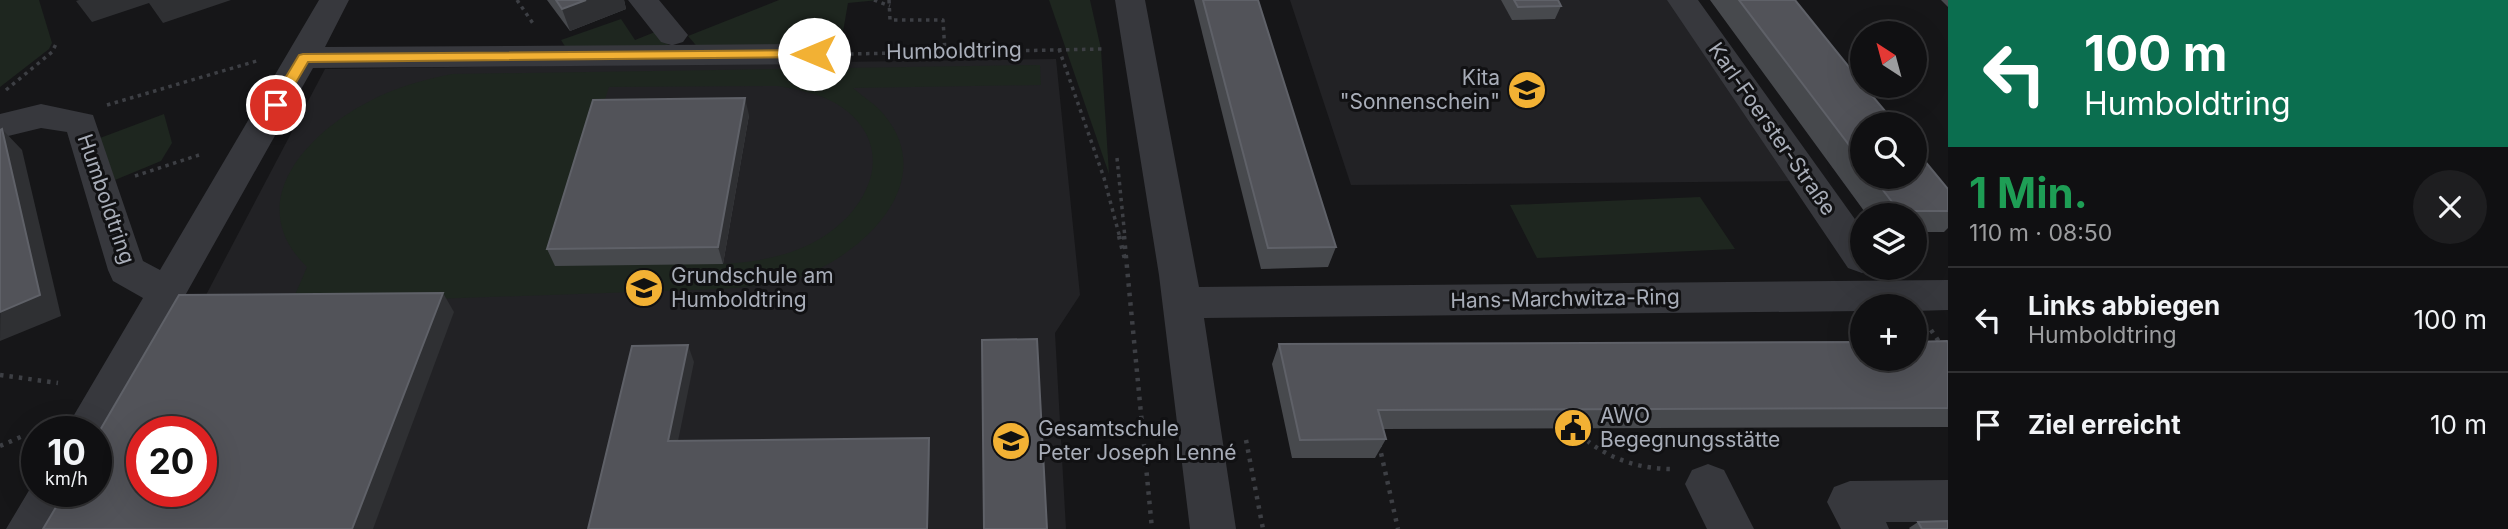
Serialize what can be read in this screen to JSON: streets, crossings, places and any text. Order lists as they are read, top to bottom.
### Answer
{
  "streets": {
    "street": ["Humboldtring", "Karl-Foerster-Straße", "Hans-Marchwitza-Ring"]
  },
  "places": {
    "school or university": ["Kita \"Sonnenschein\"", "Grundschule am Humboldtring", "Gesamtschule Peter Joseph Lenné"],
    "public building": ["AWO Begegnungsstätte"]
  },
  "north": "top left",
  "page": {
    "turn": ["100 m", "Humboldtring"],
    "map_buttons": "+",
    "heading": ["1 Min.", "110 m · 08:50"],
    "list": [
      {
        "name": "Links abbiegen",
        "note": "Humboldtring",
        "value": "100 m"
      },
      {
        "name": "Ziel erreicht",
        "value": "10 m"
      }
    ],
    "speed": "10 km/h",
    "limit": "20"
  }
}
